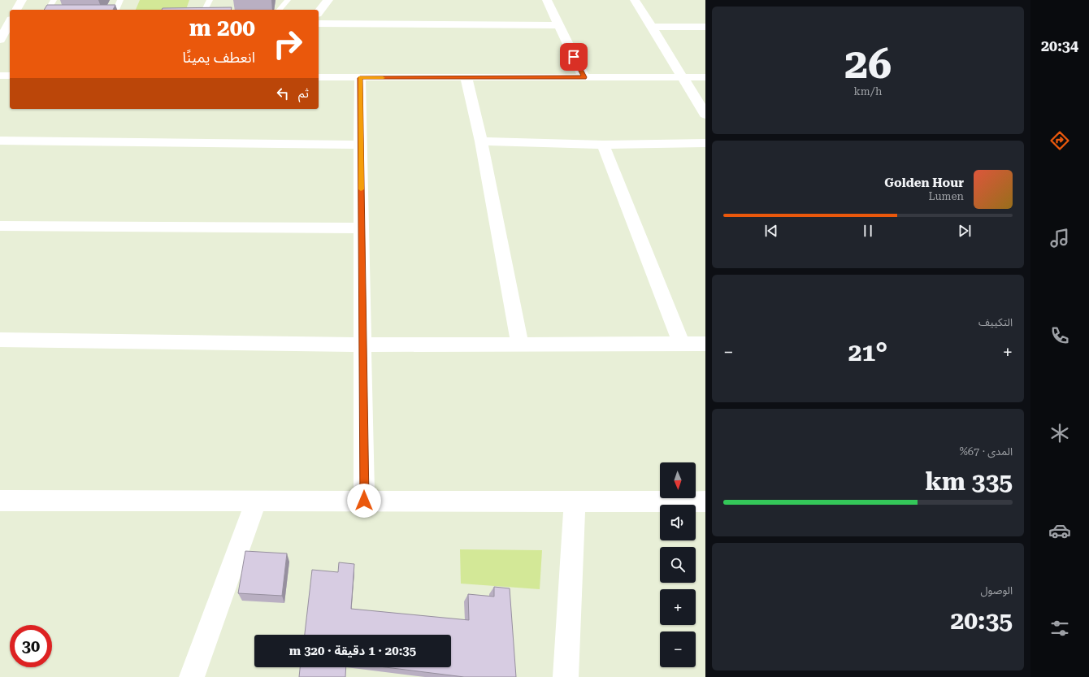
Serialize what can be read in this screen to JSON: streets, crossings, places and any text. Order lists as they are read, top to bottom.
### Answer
{
  "north": "bottom",
  "page": {
    "tabs": "20:34",
    "tile": [
      ["26", "km/h"],
      "التكييف",
      ["المدى · 67%", "335 km"],
      ["الوصول", "20:35"]
    ],
    "turn": ["200 m", "انعطف يمينًا"],
    "then": "ثم",
    "song": ["Golden Hour", "Lumen"],
    "heat": ["−", "21°", "+"],
    "map_buttons": ["+", "−"],
    "limit": "30",
    "trip": "20:35 · 1 دقيقة · 320 m"
  }
}
